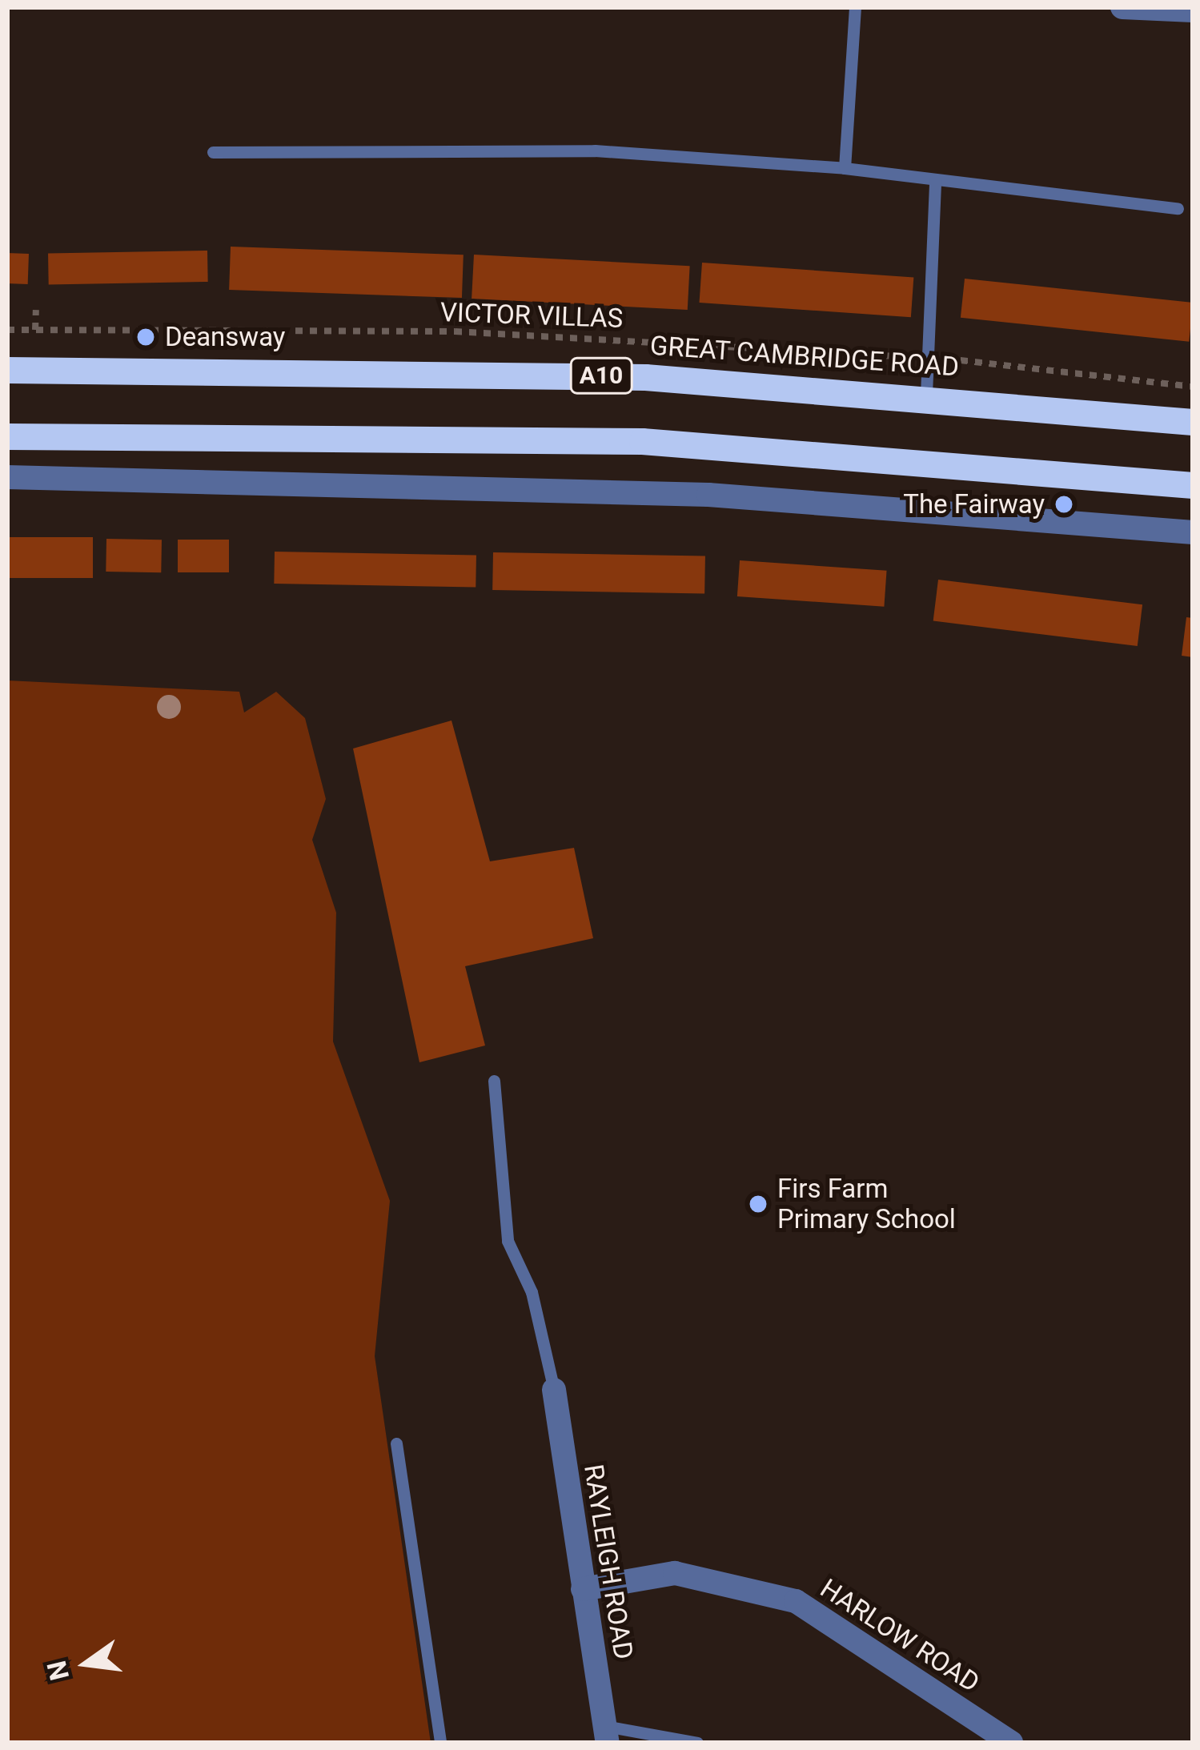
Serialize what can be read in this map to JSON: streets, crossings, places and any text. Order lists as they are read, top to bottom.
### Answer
{
  "streets": {
    "highway": ["GREAT CAMBRIDGE ROAD", "A10"],
    "street": ["RAYLEIGH ROAD", "HARLOW ROAD"],
    "path": ["VICTOR VILLAS"]
  },
  "crossings": [
    ["RAYLEIGH ROAD", "HARLOW ROAD"]
  ],
  "places": ["Deansway", "The Fairway", "Firs Farm Primary School"],
  "north": "left"
}
